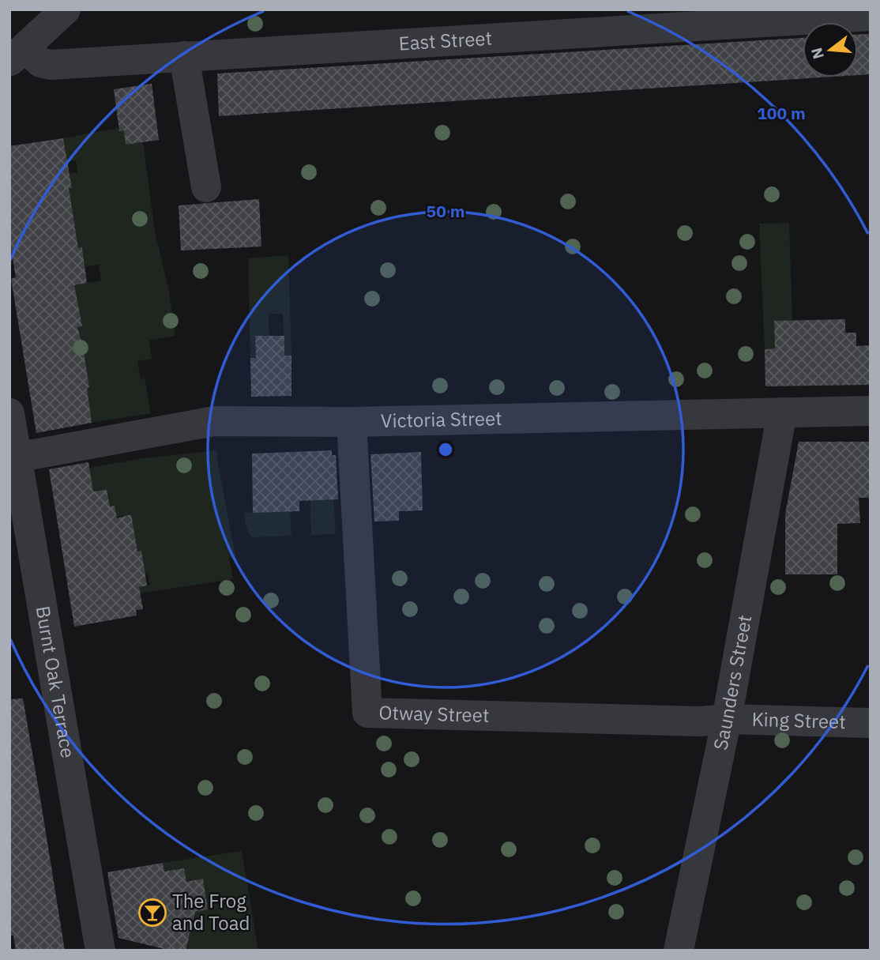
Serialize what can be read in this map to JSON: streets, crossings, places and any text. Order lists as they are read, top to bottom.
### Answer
{
  "streets": {
    "street": [
      "East Street",
      "Victoria Street",
      "Burnt Oak Terrace",
      "Saunders Street",
      "Otway Street",
      "King Street"
    ]
  },
  "crossings": [
    ["Victoria Street", "Burnt Oak Terrace"],
    ["Victoria Street", "Saunders Street"],
    ["Victoria Street", "Otway Street"],
    ["Saunders Street", "Otway Street"],
    ["Saunders Street", "King Street"],
    ["Otway Street", "King Street"]
  ],
  "places": {
    "bar": ["The Frog and Toad"]
  },
  "north": "left",
  "rings": ["100 m", "50 m"]
}
